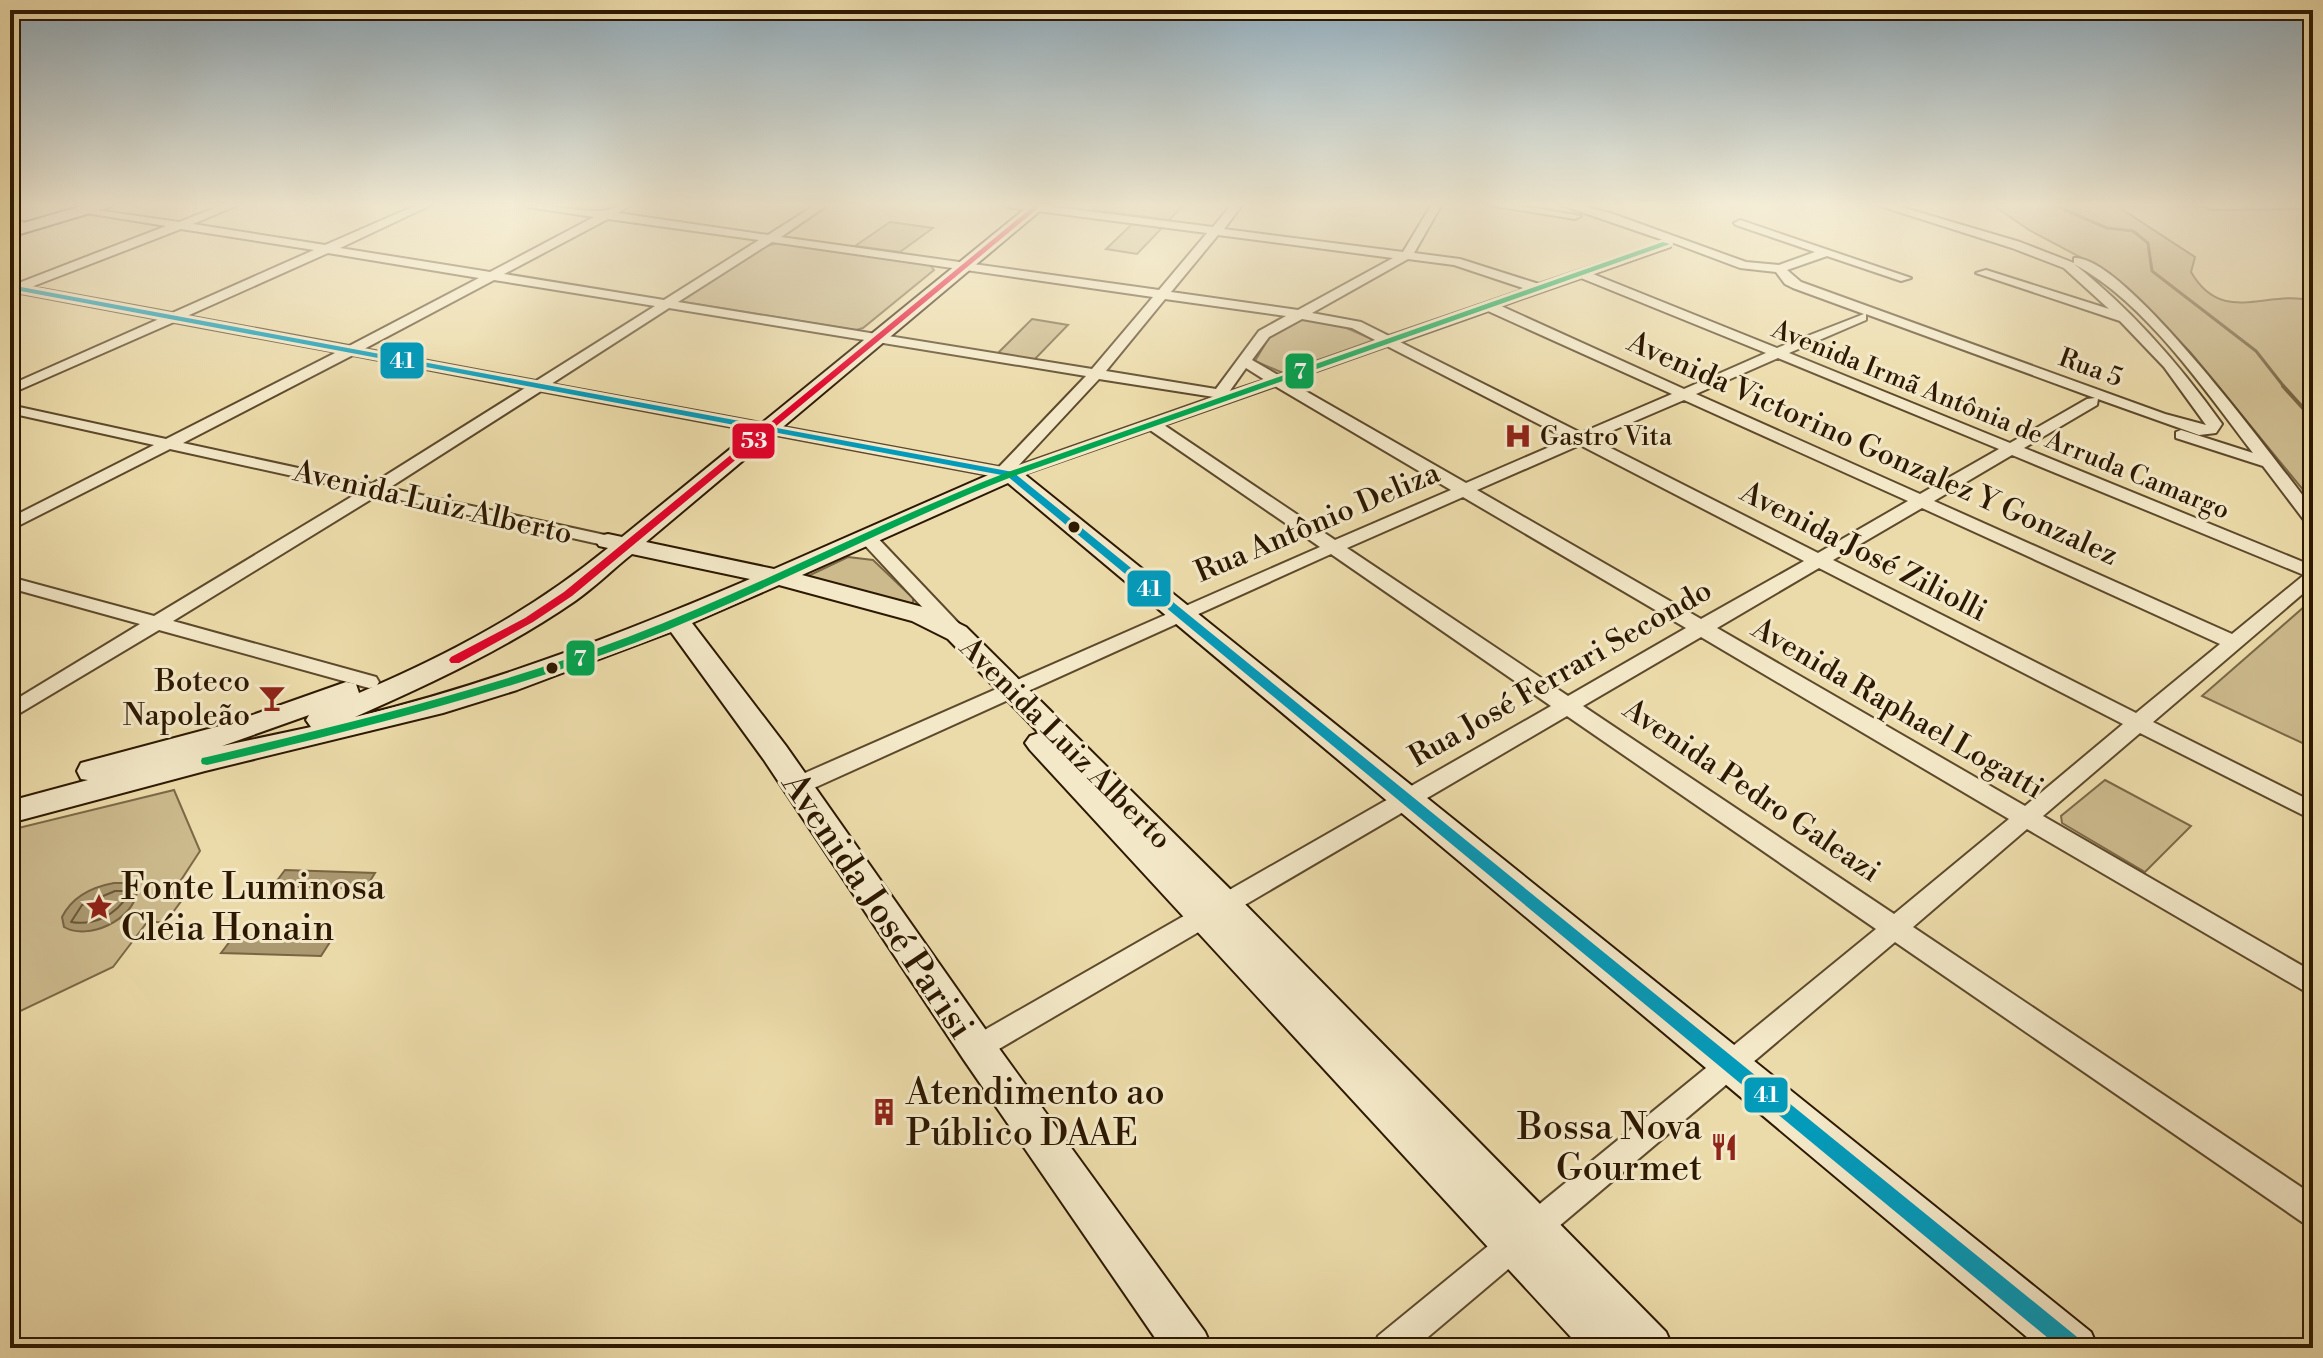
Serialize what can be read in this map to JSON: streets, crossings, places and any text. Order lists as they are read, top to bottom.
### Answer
{
  "streets": {
    "main road": ["Avenida Luiz Alberto", "Avenida José Parisi"],
    "street": [
      "Rua 5",
      "Avenida Irmã Antônia de Arruda Camargo",
      "Avenida Victorino Gonzalez Y Gonzalez",
      "Rua Antônio Deliza",
      "Avenida José Ziliolli",
      "Rua José Ferrari Secondo",
      "Avenida Raphael Logatti",
      "Avenida Pedro Galeazi"
    ]
  },
  "crossings": [
    ["Avenida Irmã Antônia de Arruda Camargo", "Rua Antônio Deliza"],
    ["Avenida Irmã Antônia de Arruda Camargo", "Rua José Ferrari Secondo"],
    ["Avenida Victorino Gonzalez Y Gonzalez", "Rua Antônio Deliza"],
    ["Avenida Victorino Gonzalez Y Gonzalez", "Rua José Ferrari Secondo"],
    ["Avenida Luiz Alberto", "Rua Antônio Deliza"],
    ["Avenida Luiz Alberto", "Rua José Ferrari Secondo"],
    ["Rua Antônio Deliza", "Avenida José Ziliolli"],
    ["Rua Antônio Deliza", "Avenida Raphael Logatti"],
    ["Rua Antônio Deliza", "Avenida Pedro Galeazi"],
    ["Rua Antônio Deliza", "Avenida José Parisi"],
    ["Avenida José Ziliolli", "Rua José Ferrari Secondo"],
    ["Rua José Ferrari Secondo", "Avenida Raphael Logatti"],
    ["Rua José Ferrari Secondo", "Avenida Pedro Galeazi"],
    ["Rua José Ferrari Secondo", "Avenida José Parisi"]
  ],
  "places": {
    "hospital": ["Gastro Vita"],
    "bar": ["Boteco Napoleão"],
    "place": ["Fonte Luminosa Cléia Honain"],
    "building": ["Atendimento ao Público DAAE"],
    "restaurant": ["Bossa Nova Gourmet"]
  },
  "lines": ["transit line 53", "transit line 7", "transit line 41"]
}
